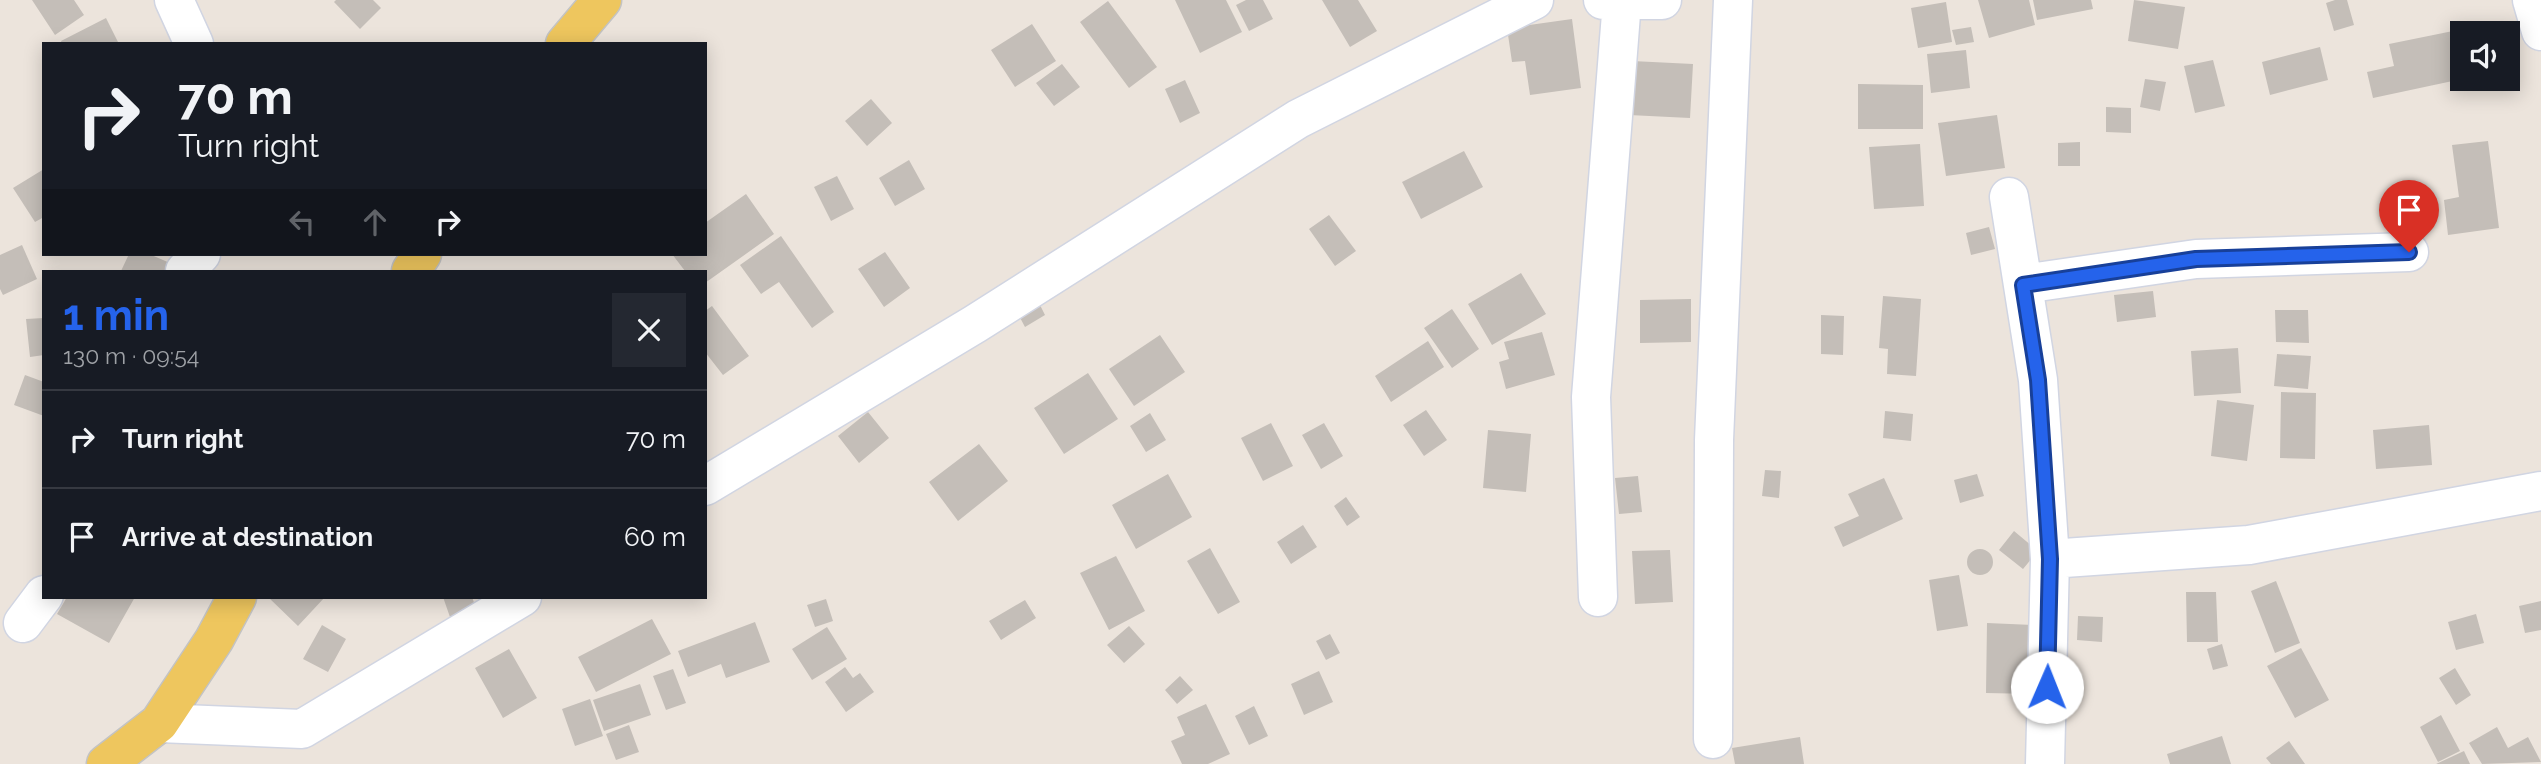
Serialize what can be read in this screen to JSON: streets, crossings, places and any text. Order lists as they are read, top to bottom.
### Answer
{
  "page": {
    "turn": ["70 m", "Turn right"],
    "heading": ["1 min", "130 m · 09:54"],
    "list": [
      {
        "name": "Turn right",
        "value": "70 m"
      },
      {
        "name": "Arrive at destination",
        "value": "60 m"
      }
    ]
  }
}
